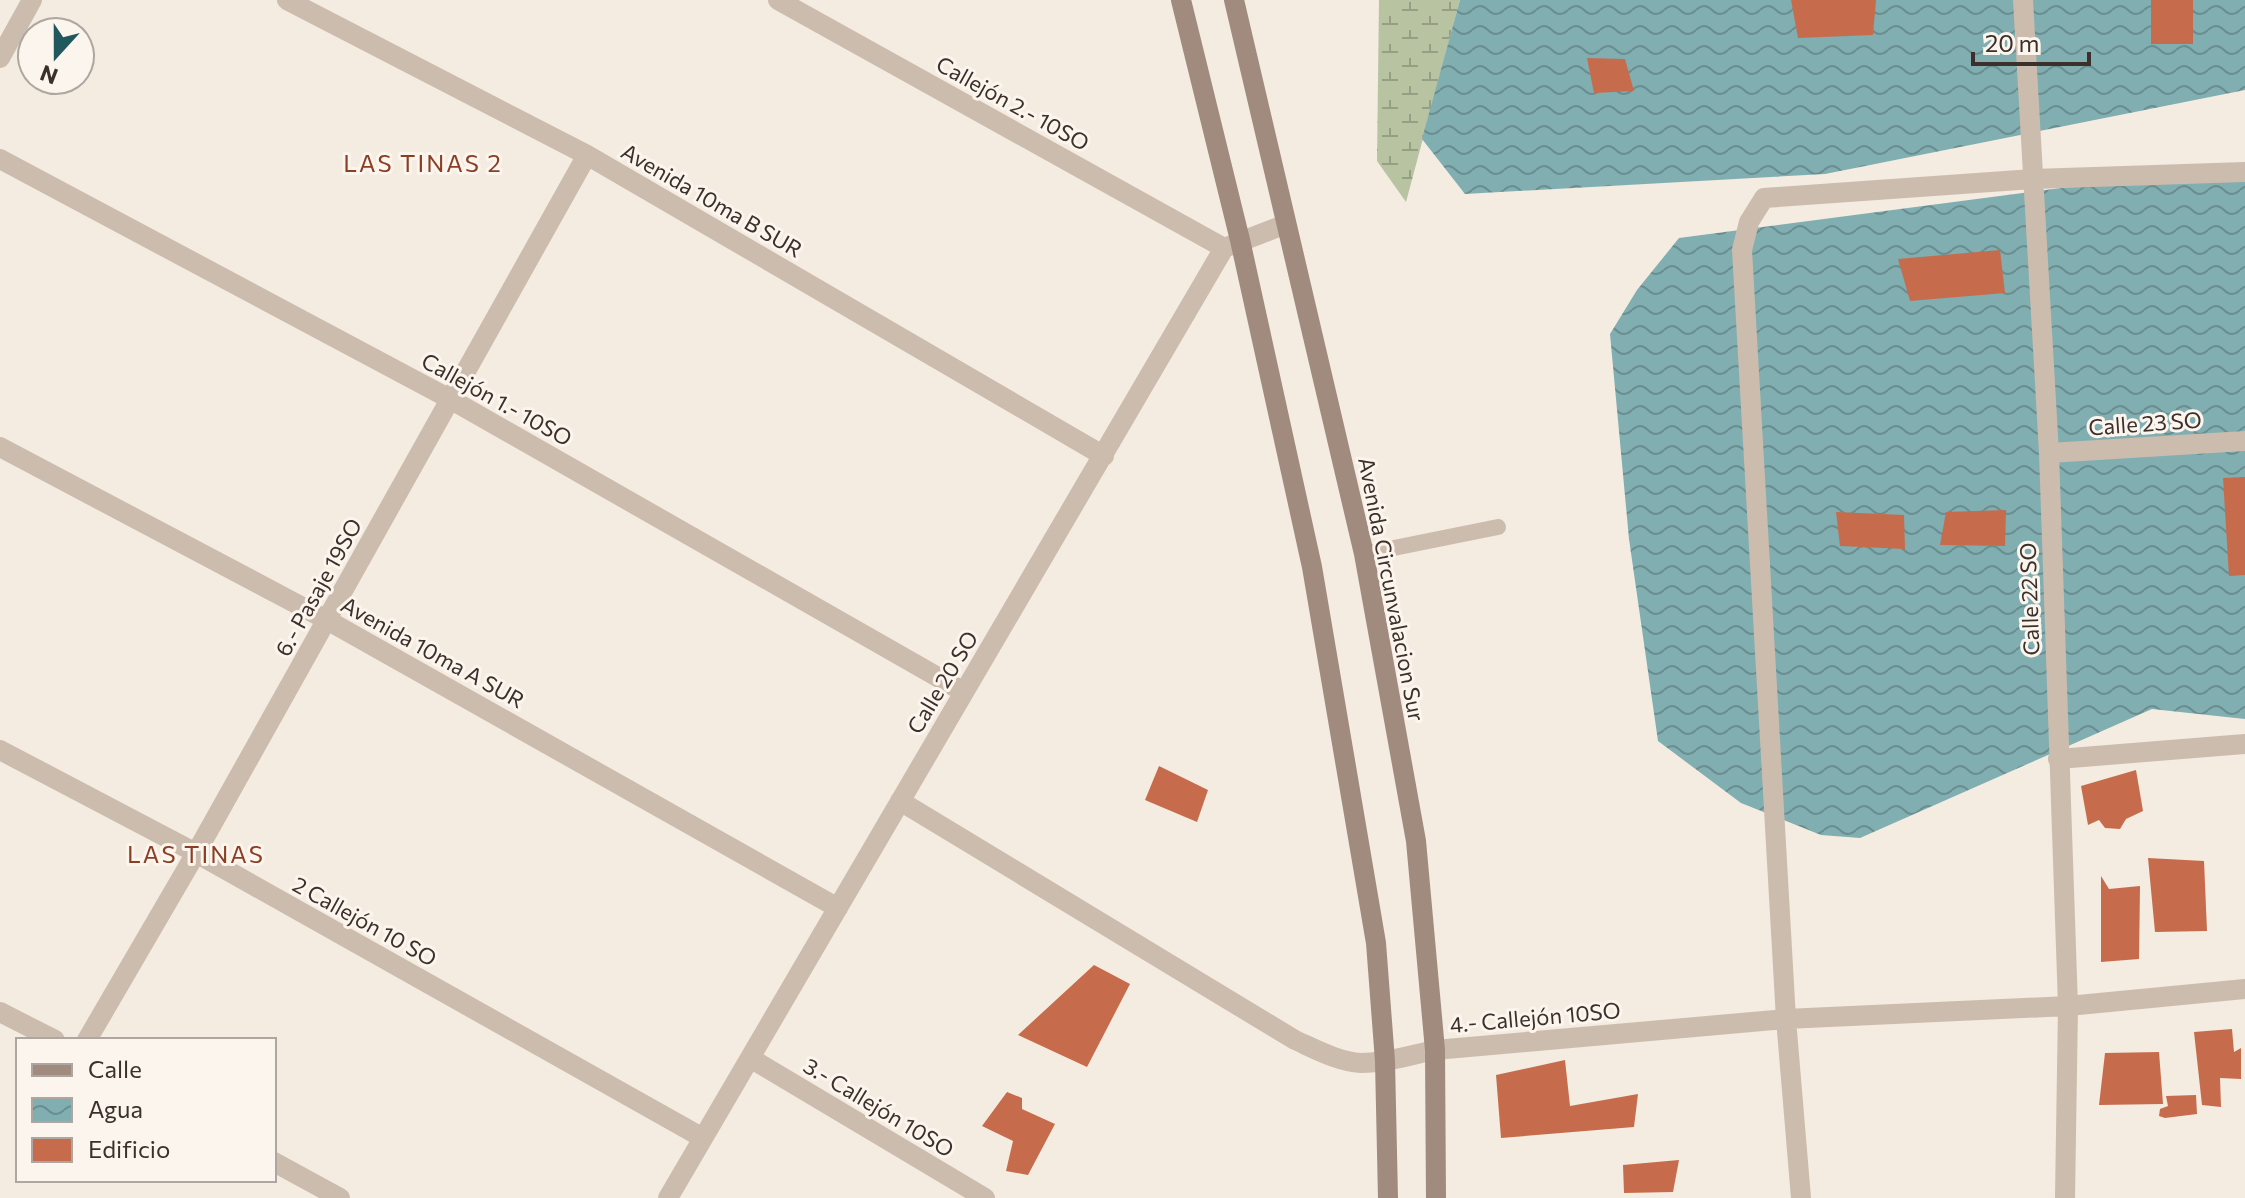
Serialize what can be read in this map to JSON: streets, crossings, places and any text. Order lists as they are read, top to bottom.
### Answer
{
  "streets": {
    "main road": ["Avenida Circunvalacion Sur"],
    "street": [
      "Callejón 2.- 10SO",
      "Avenida 10ma B SUR",
      "Callejón 1.- 10SO",
      "Calle 23 SO",
      "6.- Pasaje 19SO",
      "Calle 22 SO",
      "Avenida 10ma A SUR",
      "Calle 20 SO",
      "2 Callejón 10 SO",
      "4.- Callejón 10SO",
      "3.- Callejón 10SO"
    ]
  },
  "crossings": [
    ["Callejón 2.- 10SO", "Calle 20 SO"],
    ["Avenida 10ma B SUR", "6.- Pasaje 19SO"],
    ["Avenida 10ma B SUR", "Calle 20 SO"],
    ["Callejón 1.- 10SO", "6.- Pasaje 19SO"],
    ["Callejón 1.- 10SO", "Calle 20 SO"],
    ["Calle 23 SO", "Calle 22 SO"],
    ["6.- Pasaje 19SO", "Avenida 10ma A SUR"],
    ["6.- Pasaje 19SO", "2 Callejón 10 SO"],
    ["Avenida Circunvalacion Sur", "4.- Callejón 10SO"],
    ["Calle 22 SO", "4.- Callejón 10SO"],
    ["Avenida 10ma A SUR", "Calle 20 SO"],
    ["Calle 20 SO", "2 Callejón 10 SO"],
    ["Calle 20 SO", "4.- Callejón 10SO"],
    ["Calle 20 SO", "3.- Callejón 10SO"]
  ],
  "districts": ["LAS TINAS 2", "LAS TINAS"],
  "legend": ["Calle", "Agua", "Edificio"],
  "scale_bar": "20 m",
  "north": "bottom"
}
